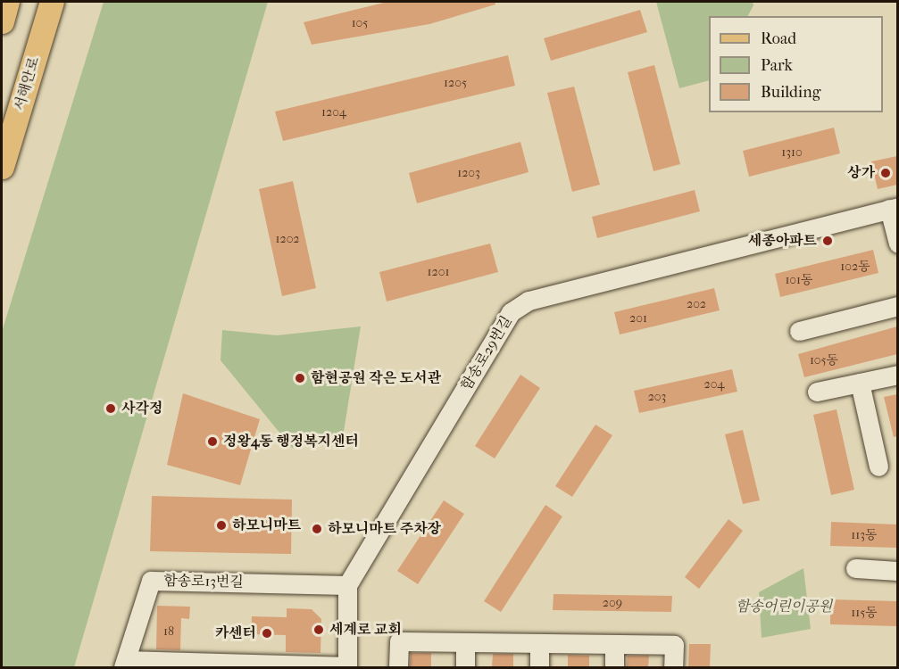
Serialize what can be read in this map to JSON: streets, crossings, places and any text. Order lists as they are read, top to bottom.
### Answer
{
  "streets": {
    "main road": ["서해안로"],
    "street": ["함송로29번길", "함송로13번길"]
  },
  "crossings": [
    ["함송로29번길", "함송로13번길"]
  ],
  "parks": ["함송어린이공원"],
  "places": [
    "상가",
    "세종아파트",
    "함현공원 작은 도서관",
    "사각정",
    "정왕4동 행정복지센터",
    "하모니마트",
    "하모니마트 주차장",
    "세계로 교회",
    "카센터"
  ],
  "house_numbers": [
    "105",
    "1205",
    "1204",
    "1310",
    "1203",
    "1202",
    "102동",
    "1201",
    "101동",
    "202",
    "201",
    "105동",
    "204",
    "203",
    "113동",
    "209",
    "115동",
    "18"
  ],
  "legend": ["Road", "Park", "Building"]
}
